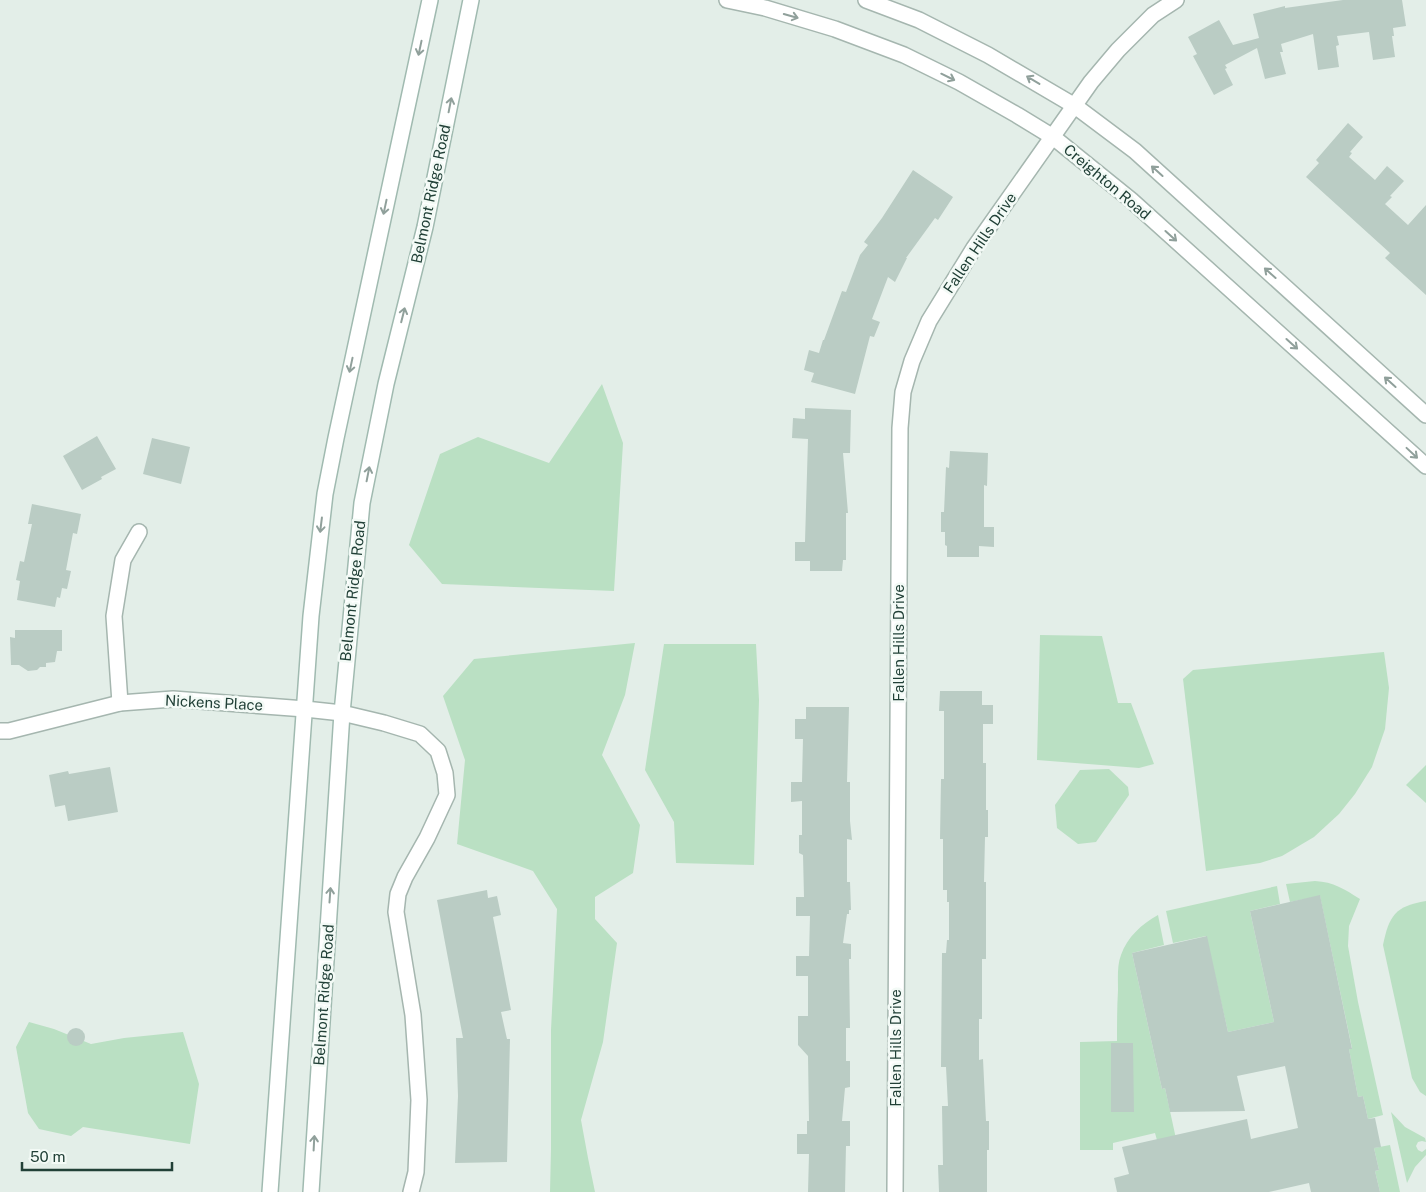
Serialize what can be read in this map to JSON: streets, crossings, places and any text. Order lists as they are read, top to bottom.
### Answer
{
  "streets": {
    "street": [
      "Creighton Road",
      "Belmont Ridge Road",
      "Fallen Hills Drive",
      "Nickens Place"
    ]
  },
  "crossings": [
    ["Creighton Road", "Fallen Hills Drive"],
    ["Belmont Ridge Road", "Nickens Place"]
  ],
  "scale_bar": "50 m"
}
